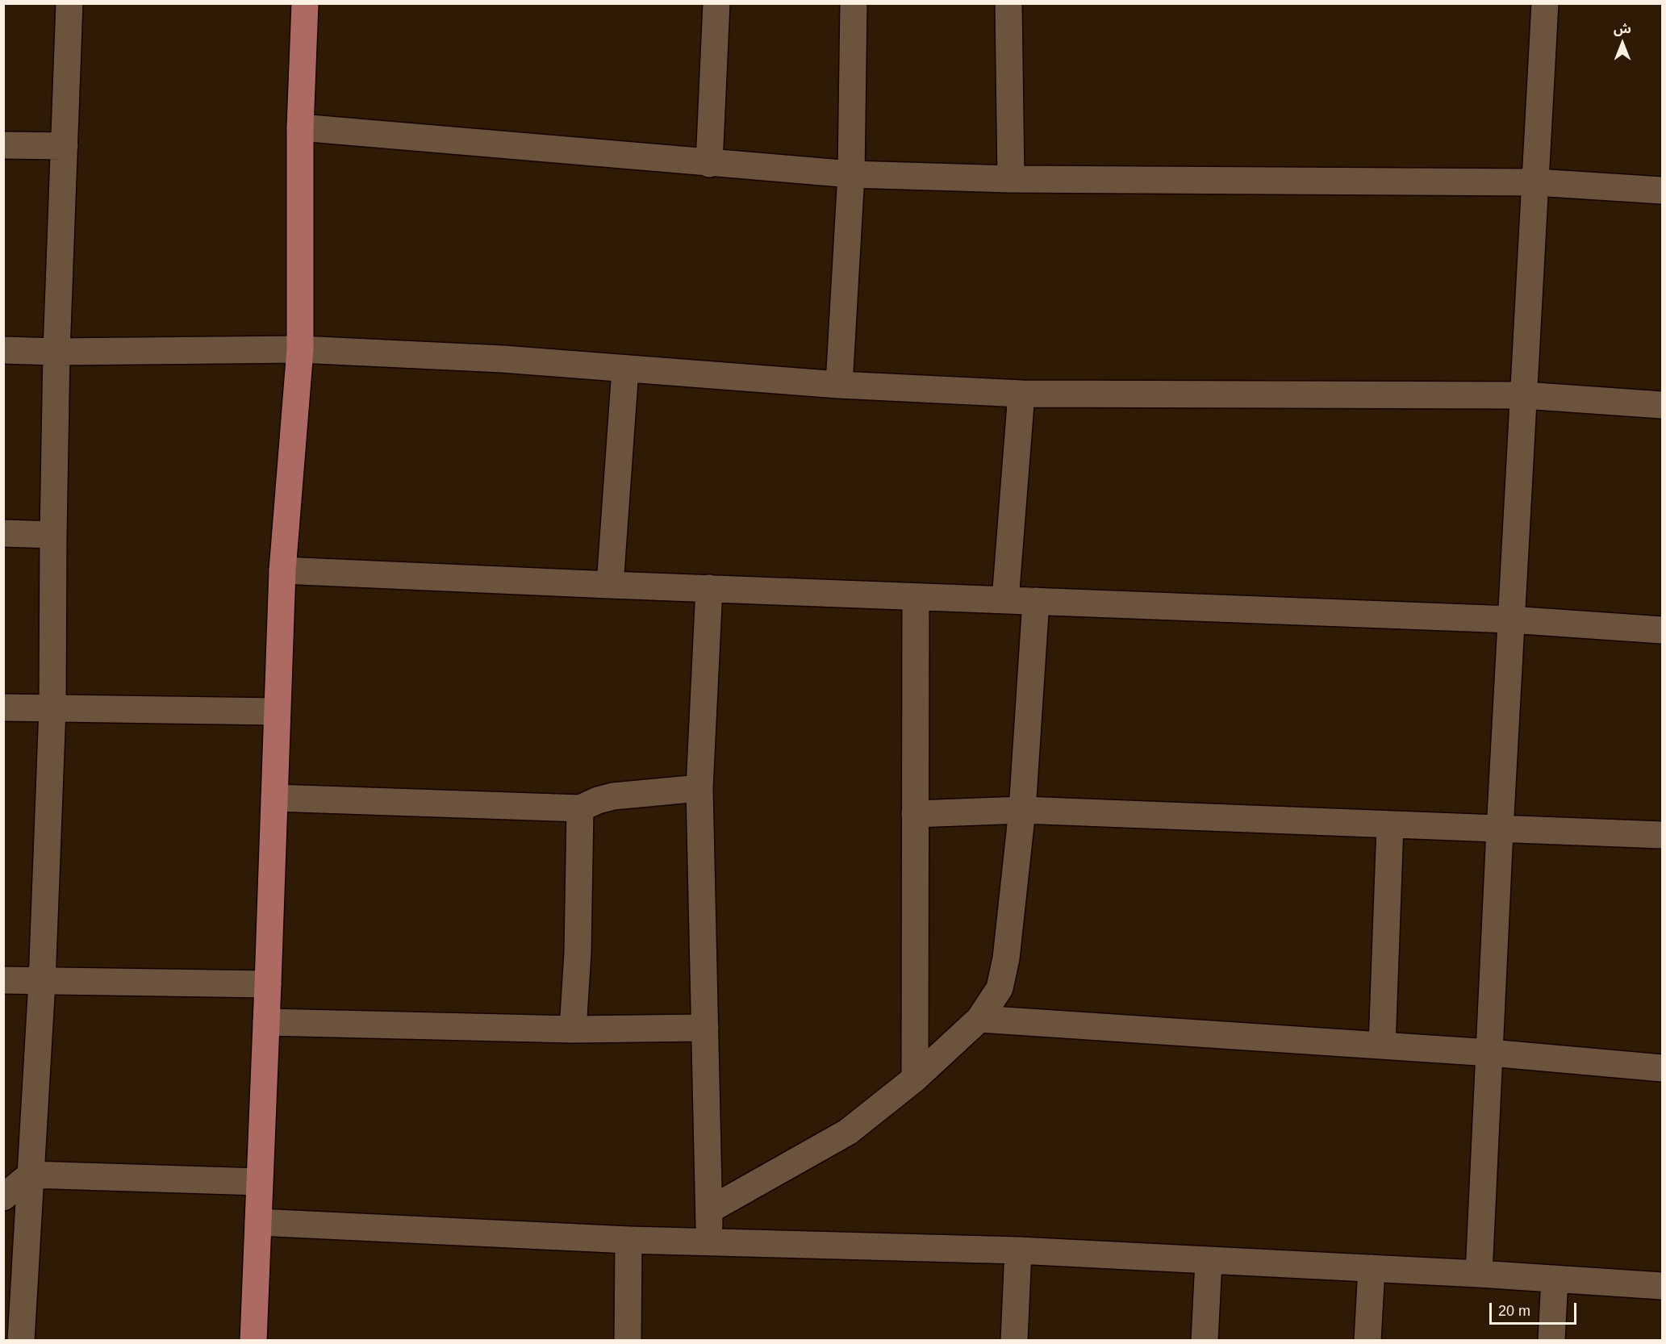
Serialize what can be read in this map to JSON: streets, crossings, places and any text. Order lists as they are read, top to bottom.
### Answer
{
  "scale_bar": "20 m",
  "north": "top"
}
